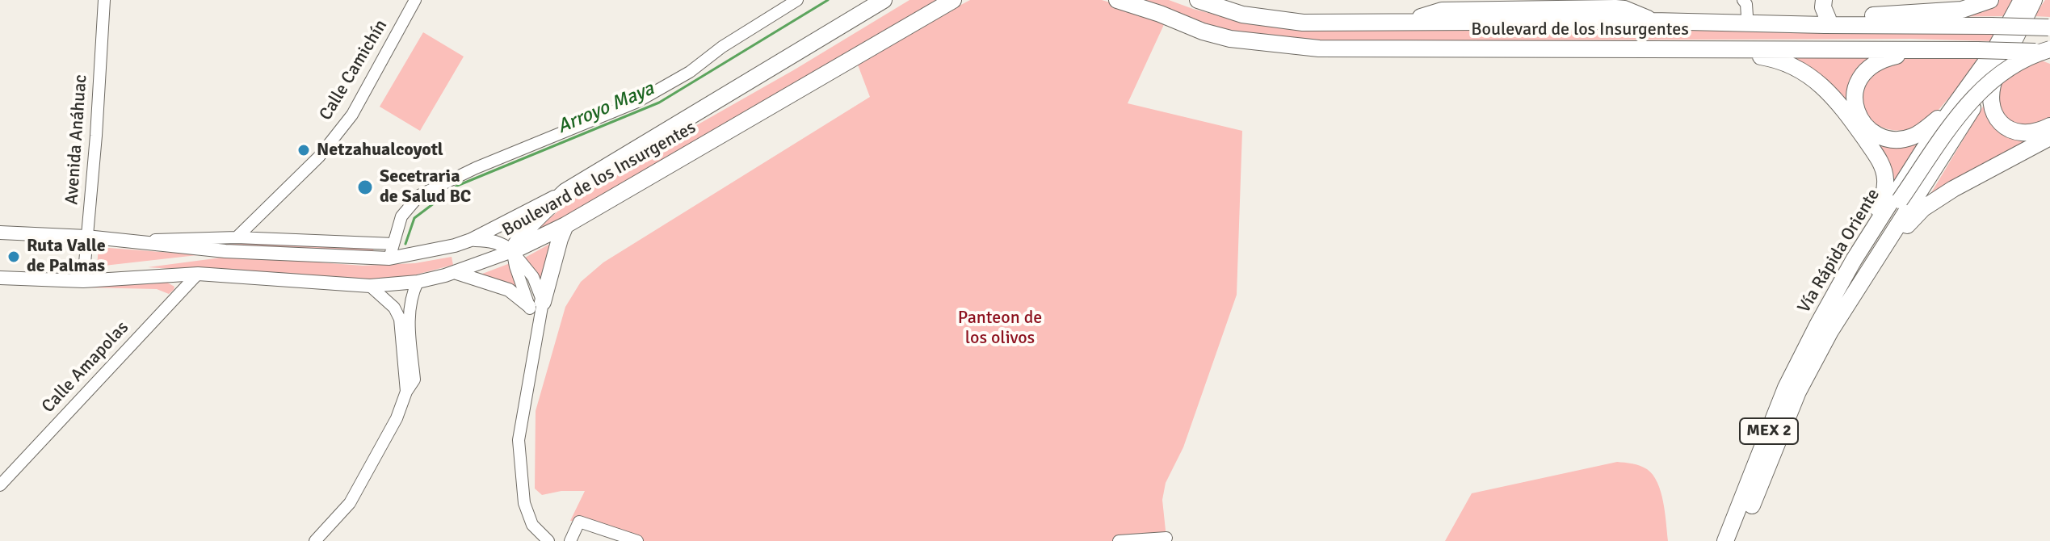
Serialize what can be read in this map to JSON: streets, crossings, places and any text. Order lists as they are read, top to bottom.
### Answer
{
  "streets": {
    "highway": ["Boulevard de los Insurgentes", "Vía Rápida Oriente", "MEX 2"],
    "street": ["Calle Camichín", "Avenida Anáhuac", "Calle Amapolas"]
  },
  "crossings": [
    ["Boulevard de los Insurgentes", "Avenida Anáhuac"],
    ["Boulevard de los Insurgentes", "Calle Amapolas"]
  ],
  "water": ["Arroyo Maya"],
  "parks": ["Panteon de los olivos"],
  "places": ["Netzahualcoyotl", "Secetraria de Salud BC", "Ruta Valle de Palmas"]
}
